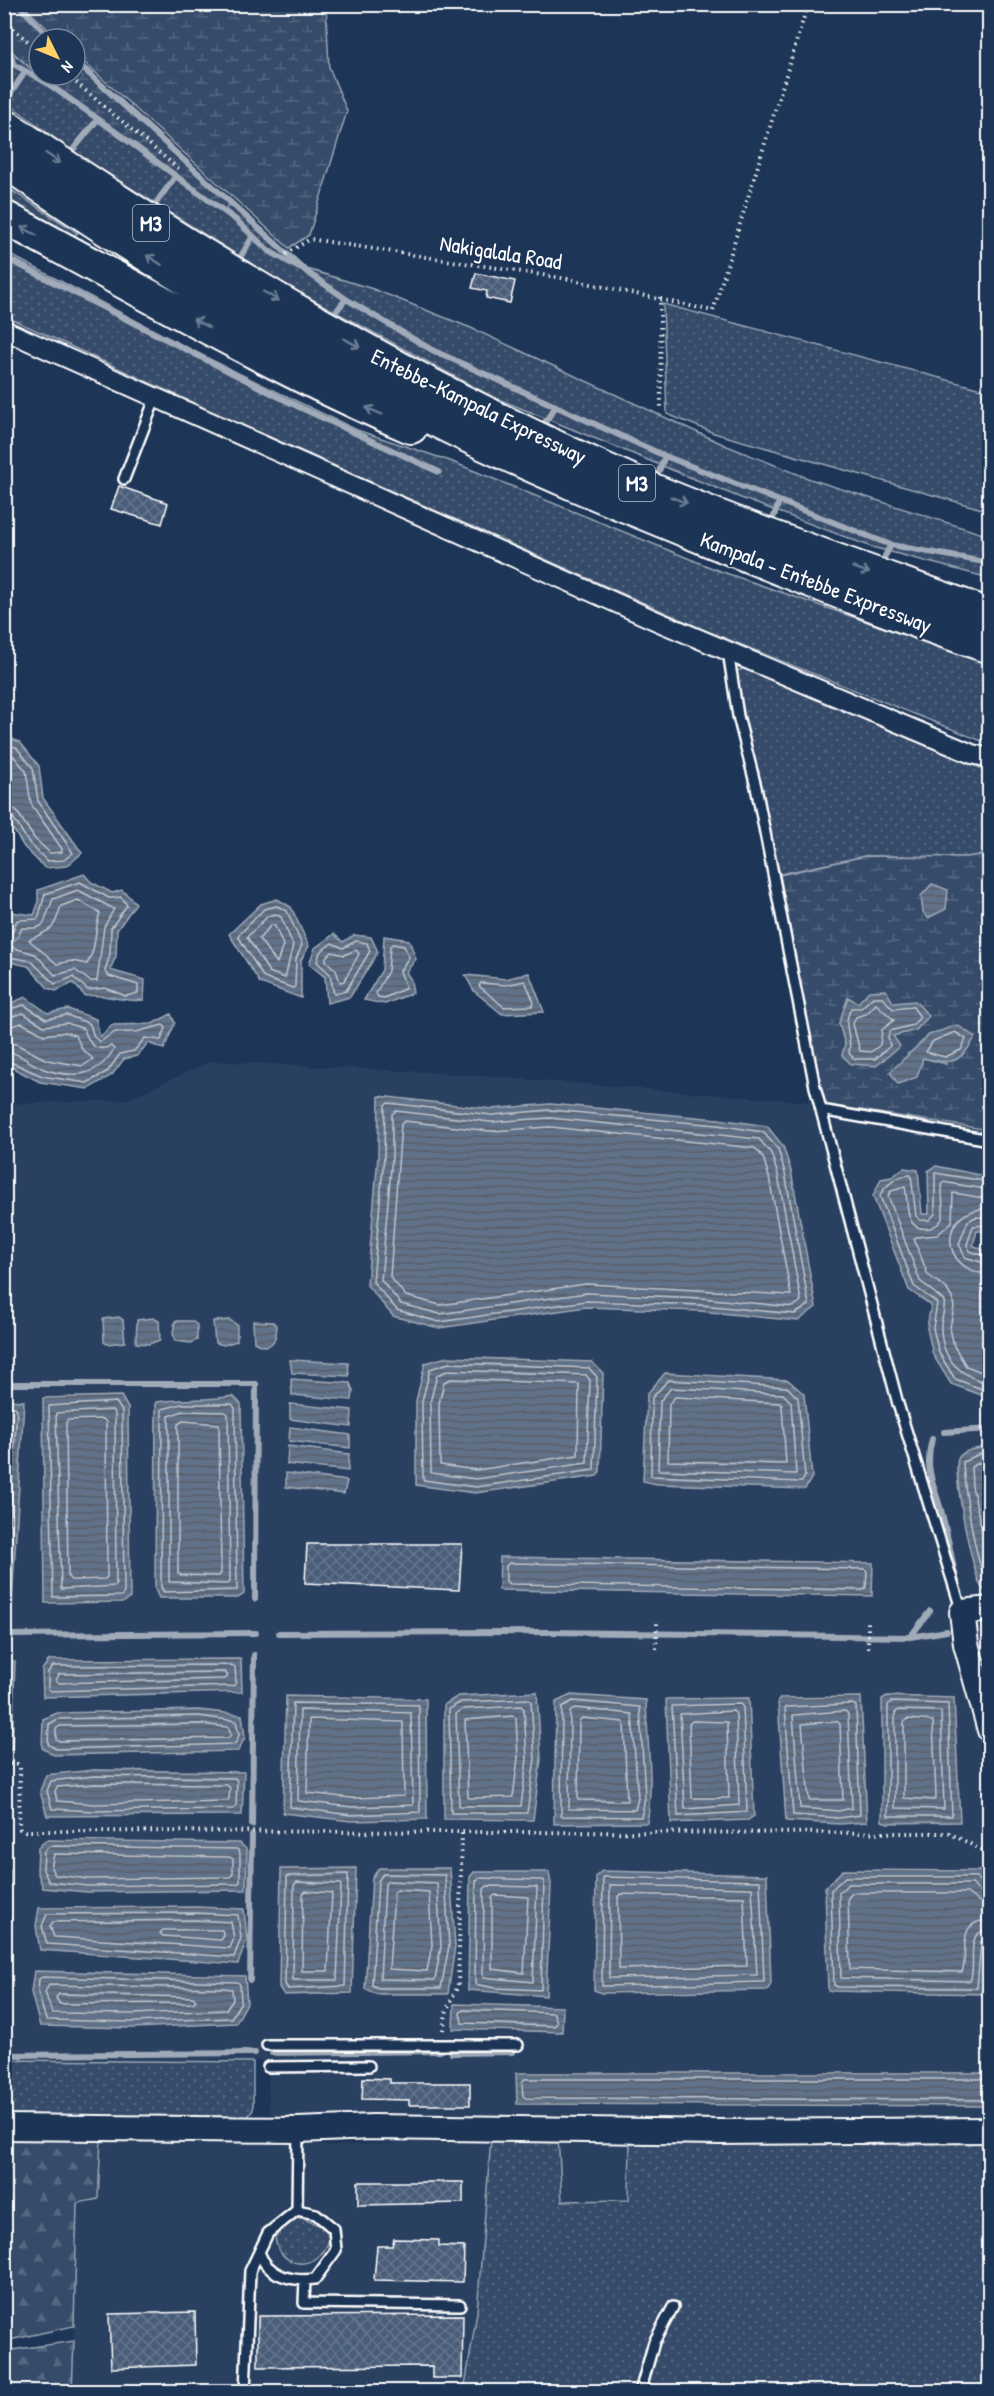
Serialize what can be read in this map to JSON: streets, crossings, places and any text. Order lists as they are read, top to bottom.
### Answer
{
  "streets": {
    "highway": ["M3", "Entebbe–Kampala Expressway", "Kampala - Entebbe Expressway"],
    "path": ["Nakigalala Road"]
  },
  "crossings": [
    ["M3", "Kampala - Entebbe Expressway"]
  ],
  "north": "bottom right"
}
